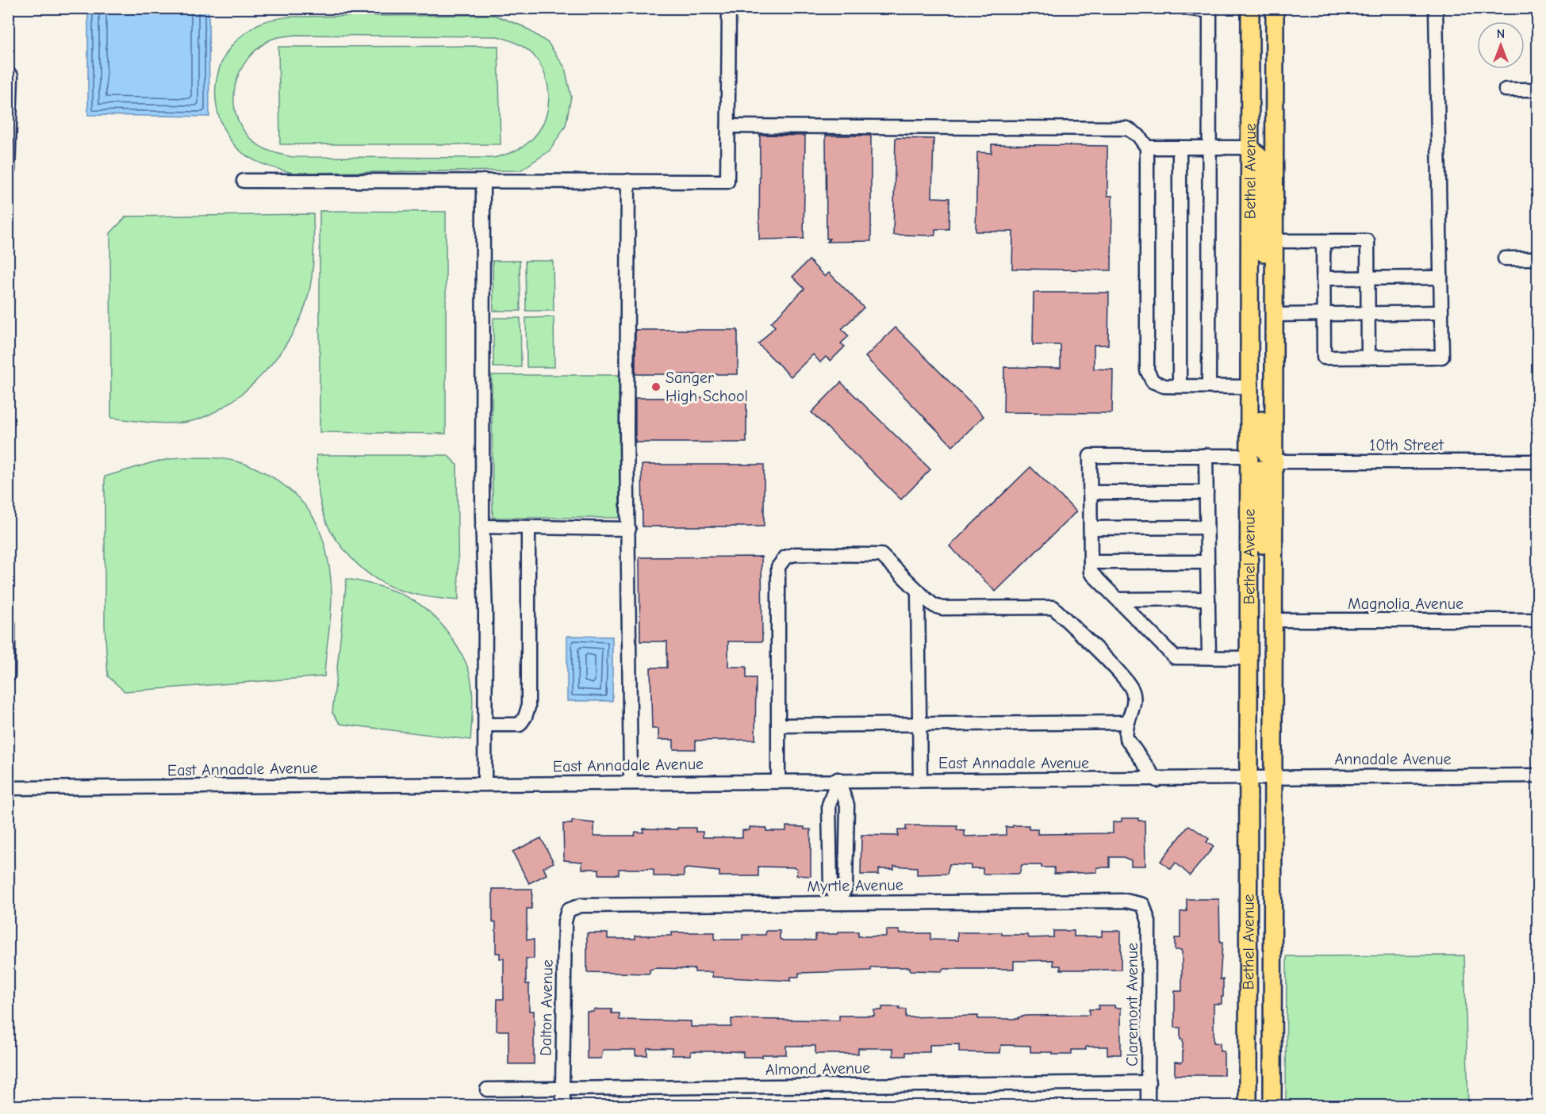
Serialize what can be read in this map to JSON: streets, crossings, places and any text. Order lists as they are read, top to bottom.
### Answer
{
  "streets": {
    "main road": ["Bethel Avenue"],
    "street": [
      "10th Street",
      "Magnolia Avenue",
      "Annadale Avenue",
      "East Annadale Avenue",
      "Myrtle Avenue",
      "Claremont Avenue",
      "Dalton Avenue",
      "Almond Avenue"
    ]
  },
  "crossings": [
    ["Bethel Avenue", "10th Street"],
    ["Bethel Avenue", "Magnolia Avenue"],
    ["Bethel Avenue", "Annadale Avenue"],
    ["Bethel Avenue", "East Annadale Avenue"],
    ["Annadale Avenue", "East Annadale Avenue"],
    ["Myrtle Avenue", "Claremont Avenue"],
    ["Myrtle Avenue", "Dalton Avenue"],
    ["Claremont Avenue", "Almond Avenue"],
    ["Dalton Avenue", "Almond Avenue"]
  ],
  "places": ["Sanger High School"],
  "north": "top"
}
